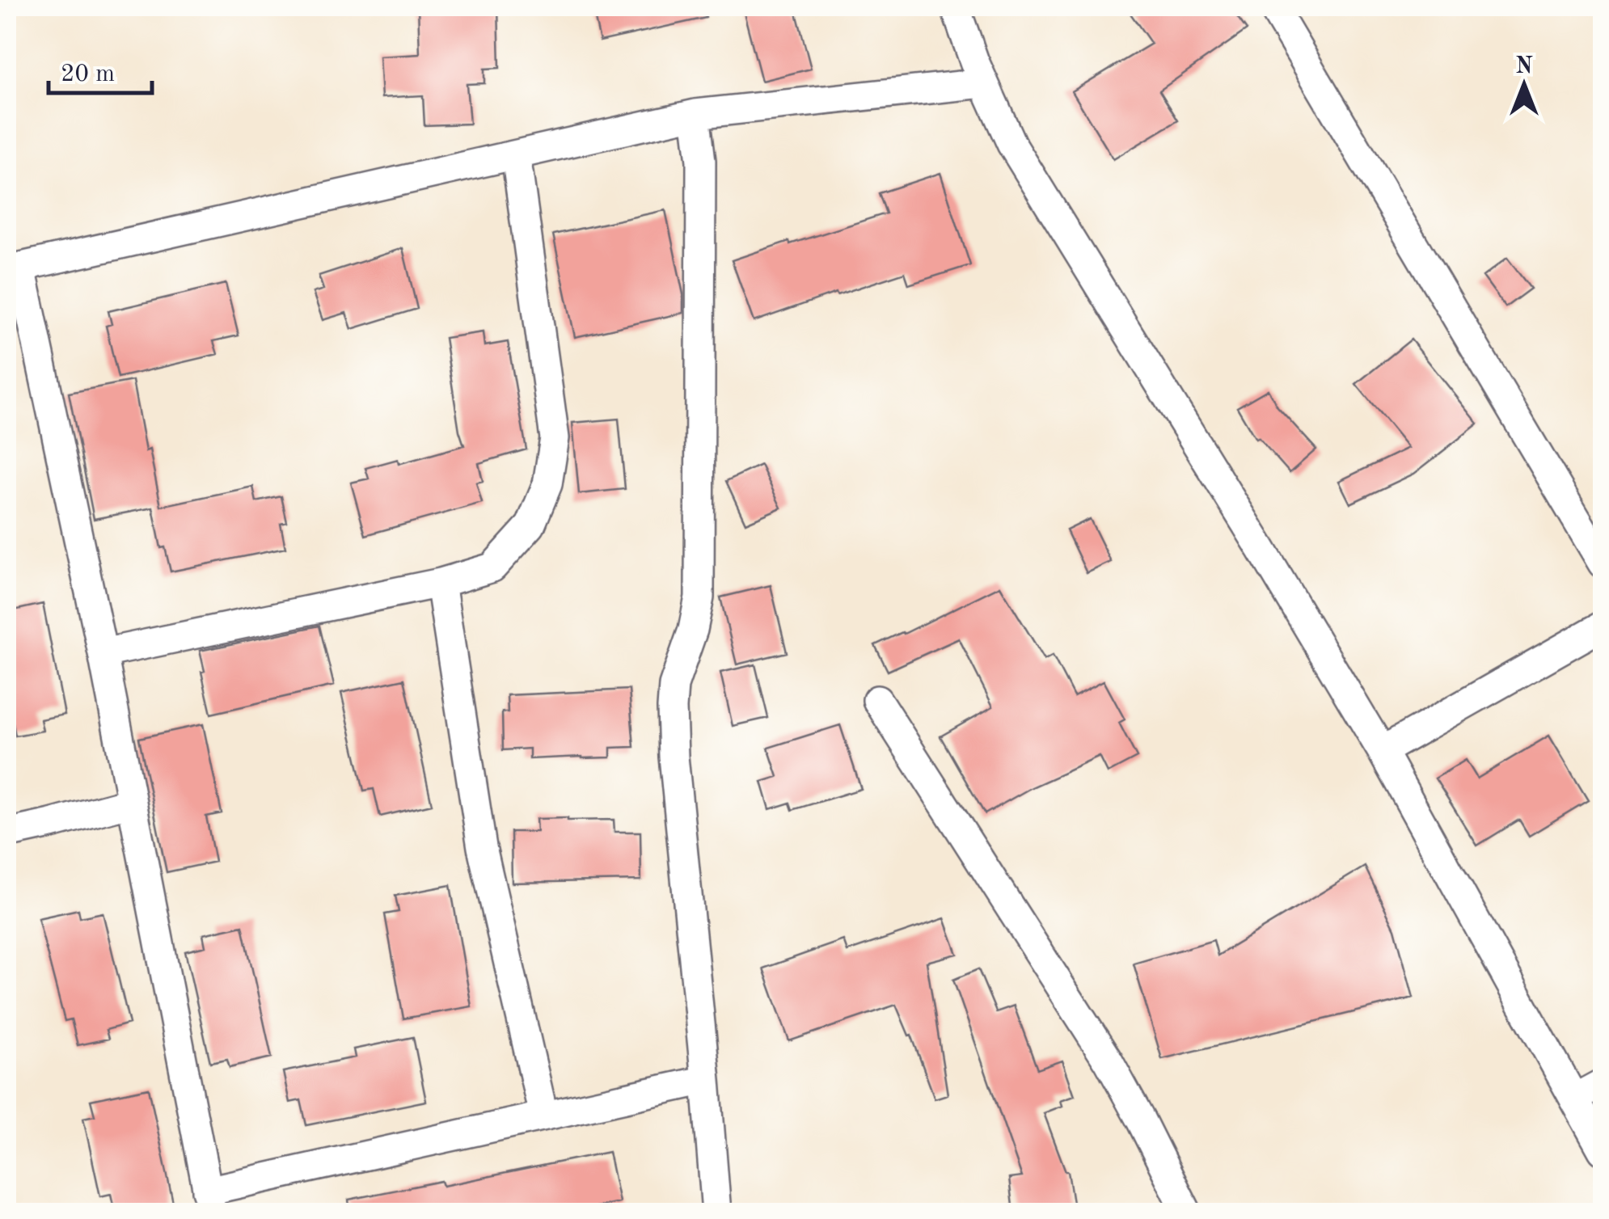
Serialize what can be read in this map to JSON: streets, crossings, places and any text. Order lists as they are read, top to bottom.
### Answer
{
  "scale_bar": "20 m",
  "north": "top"
}
